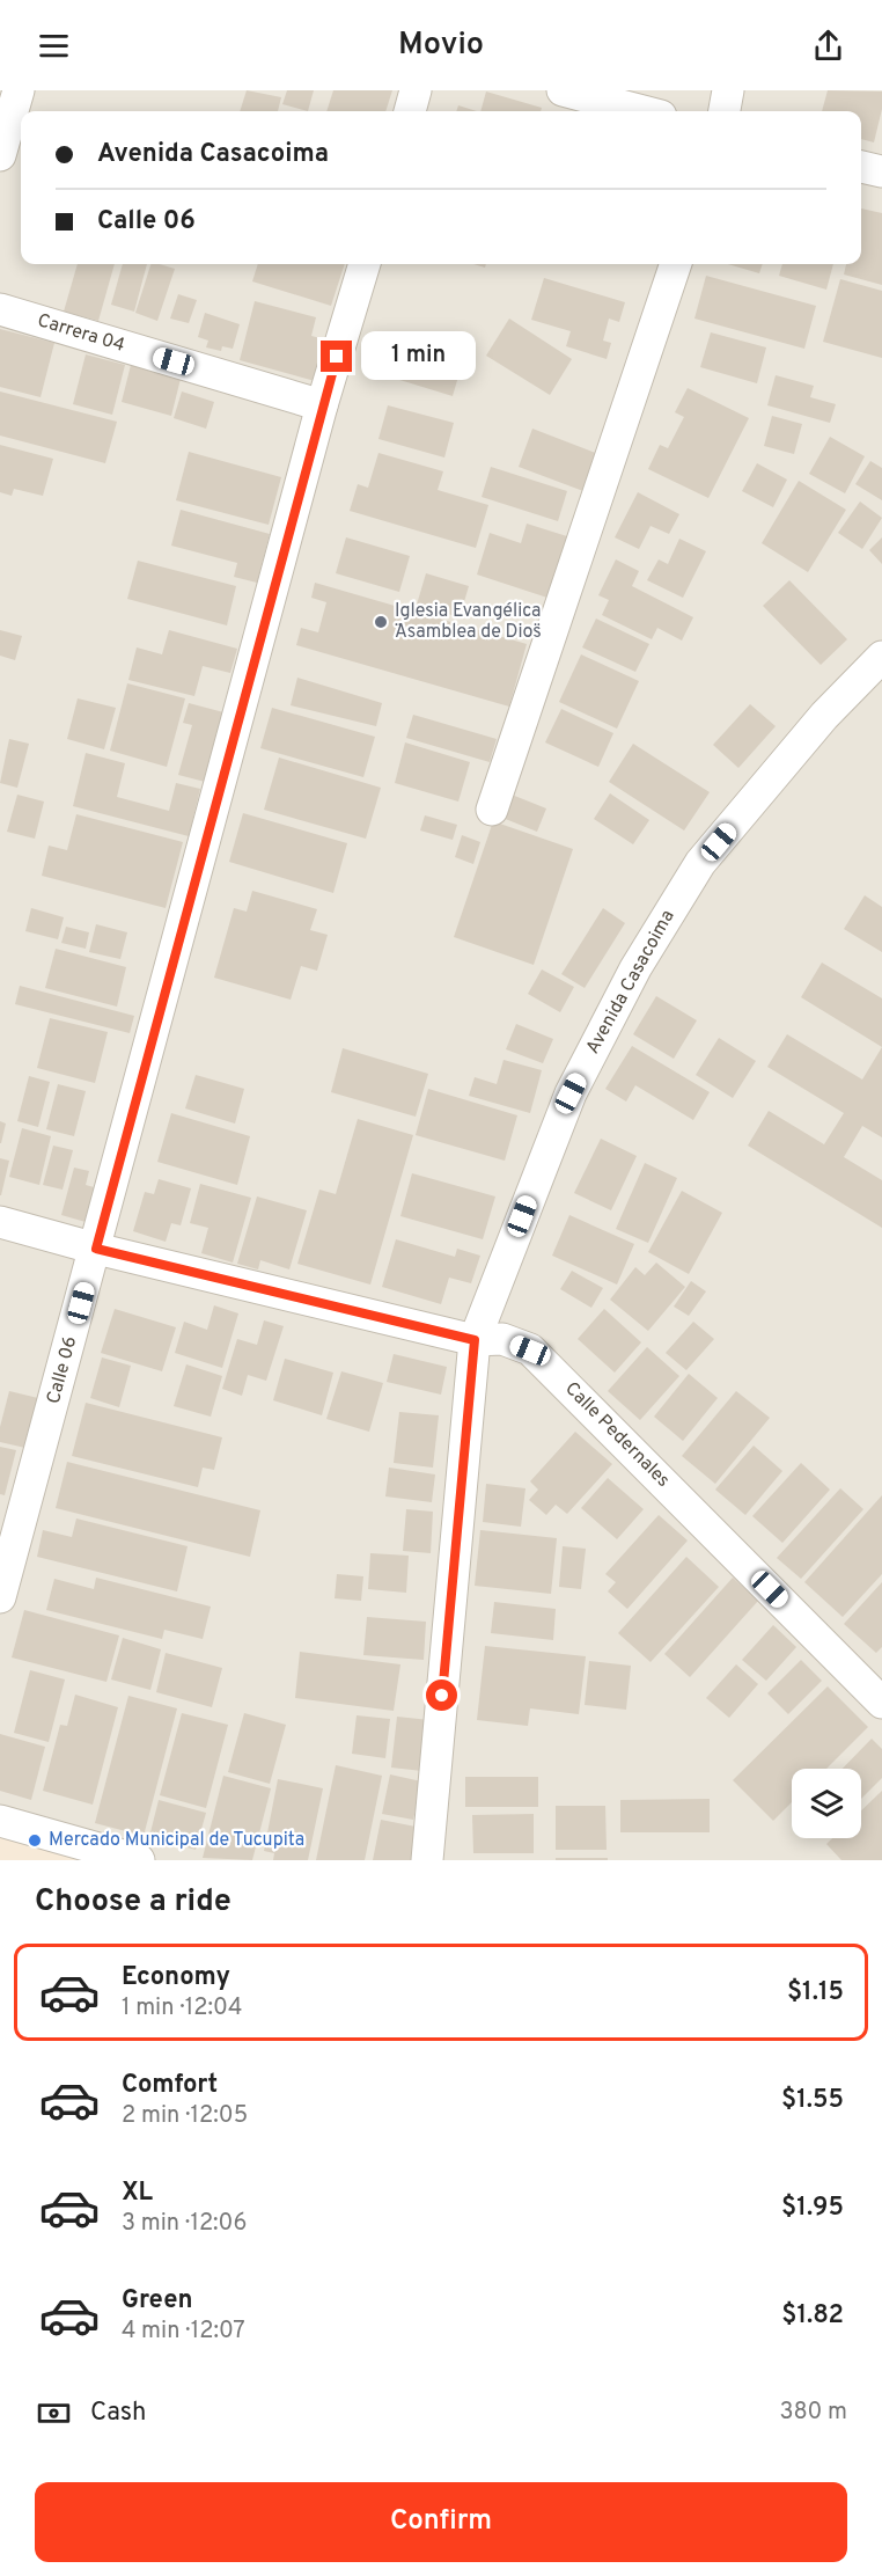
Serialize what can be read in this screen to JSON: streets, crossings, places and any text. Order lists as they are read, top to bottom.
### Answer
{
  "streets": {
    "street": [
      "Carrera 04",
      "Avenida Casacoima",
      "Calle 06",
      "Calle Pedernales"
    ]
  },
  "crossings": [
    ["Carrera 04", "Calle 06"],
    ["Avenida Casacoima", "Calle Pedernales"],
    ["Calle 06", "Calle Pedernales"]
  ],
  "places": ["Iglesia Evangélica ¨Asamblea de Dios¨", "Mercado Municipal de Tucupita"],
  "page": {
    "header": "Movio",
    "banner": ["Avenida Casacoima", "Calle 06"],
    "bubble": "1 min",
    "heading": "Choose a ride",
    "list": [
      {
        "name": "Economy",
        "note": "1 min · 12:04",
        "value": "$1.15"
      },
      {
        "name": "Comfort",
        "note": "2 min · 12:05",
        "value": "$1.55"
      },
      {
        "name": "XL",
        "note": "3 min · 12:06",
        "value": "$1.95"
      },
      {
        "name": "Green",
        "note": "4 min · 12:07",
        "value": "$1.82"
      }
    ],
    "pay": ["Cash", "380 m"],
    "buttons": "Confirm"
  }
}
